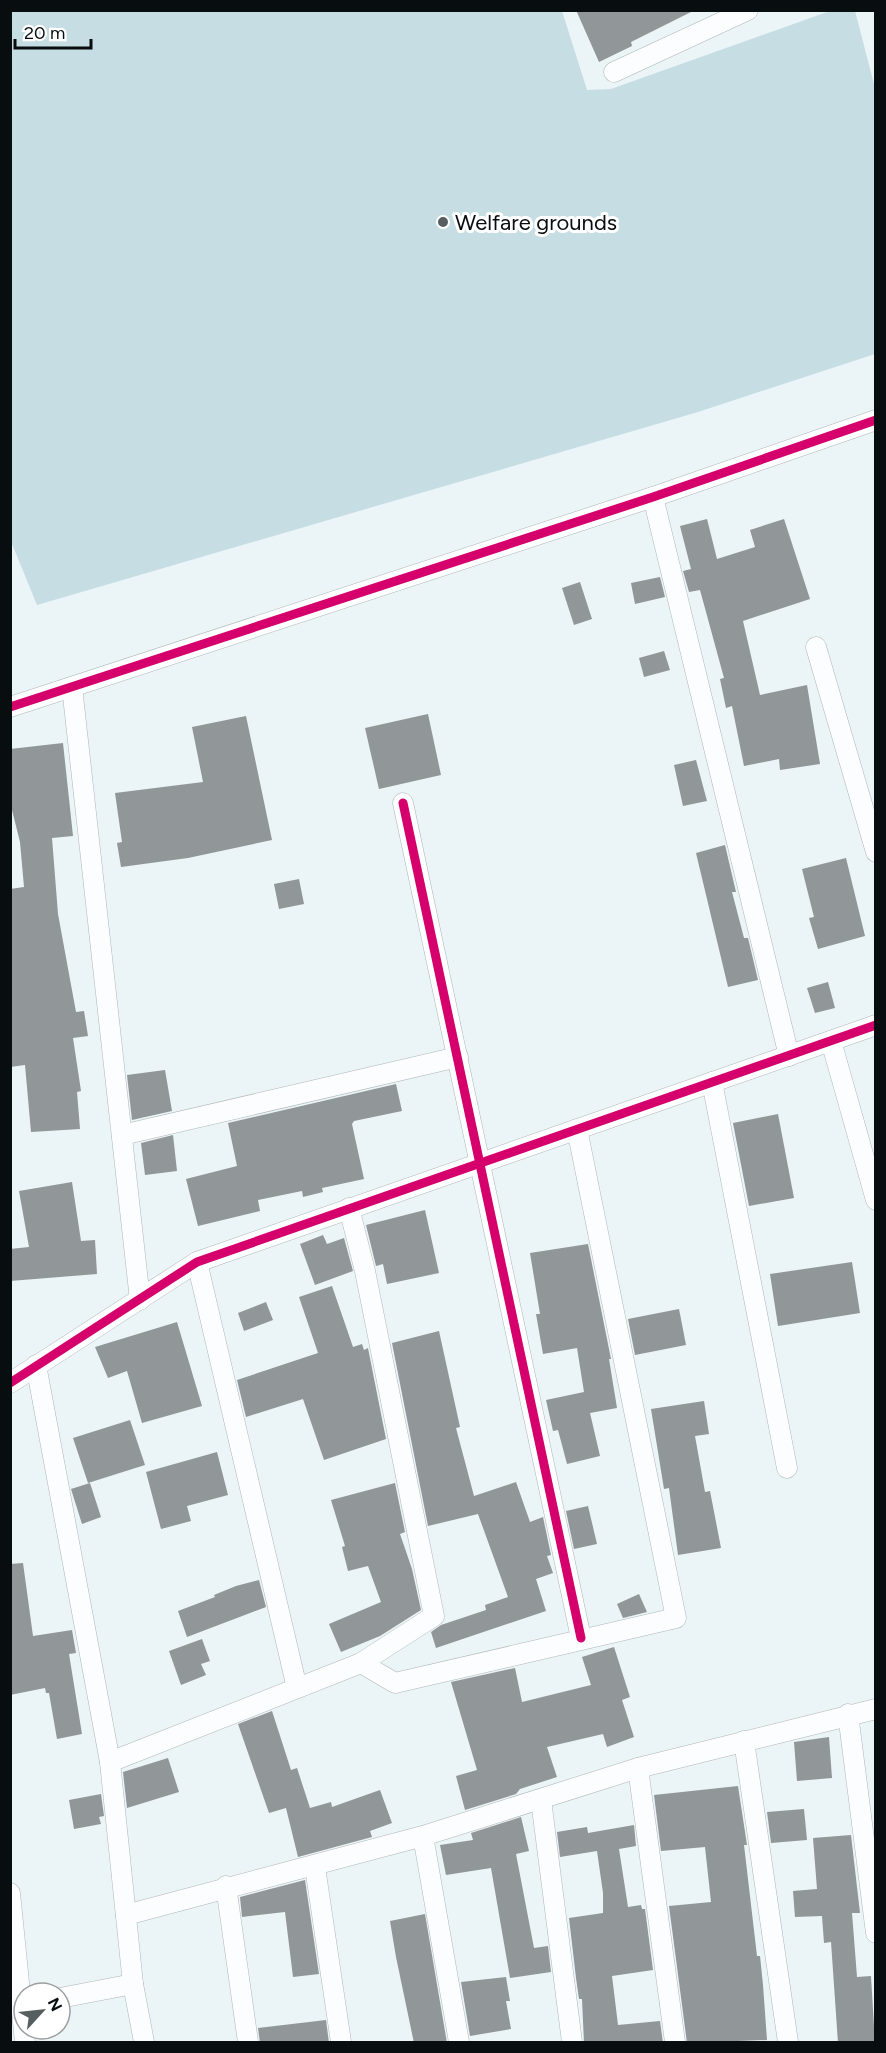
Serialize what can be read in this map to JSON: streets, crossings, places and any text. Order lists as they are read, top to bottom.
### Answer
{
  "places": ["Welfare grounds"],
  "scale_bar": "20 m",
  "north": "top right"
}
